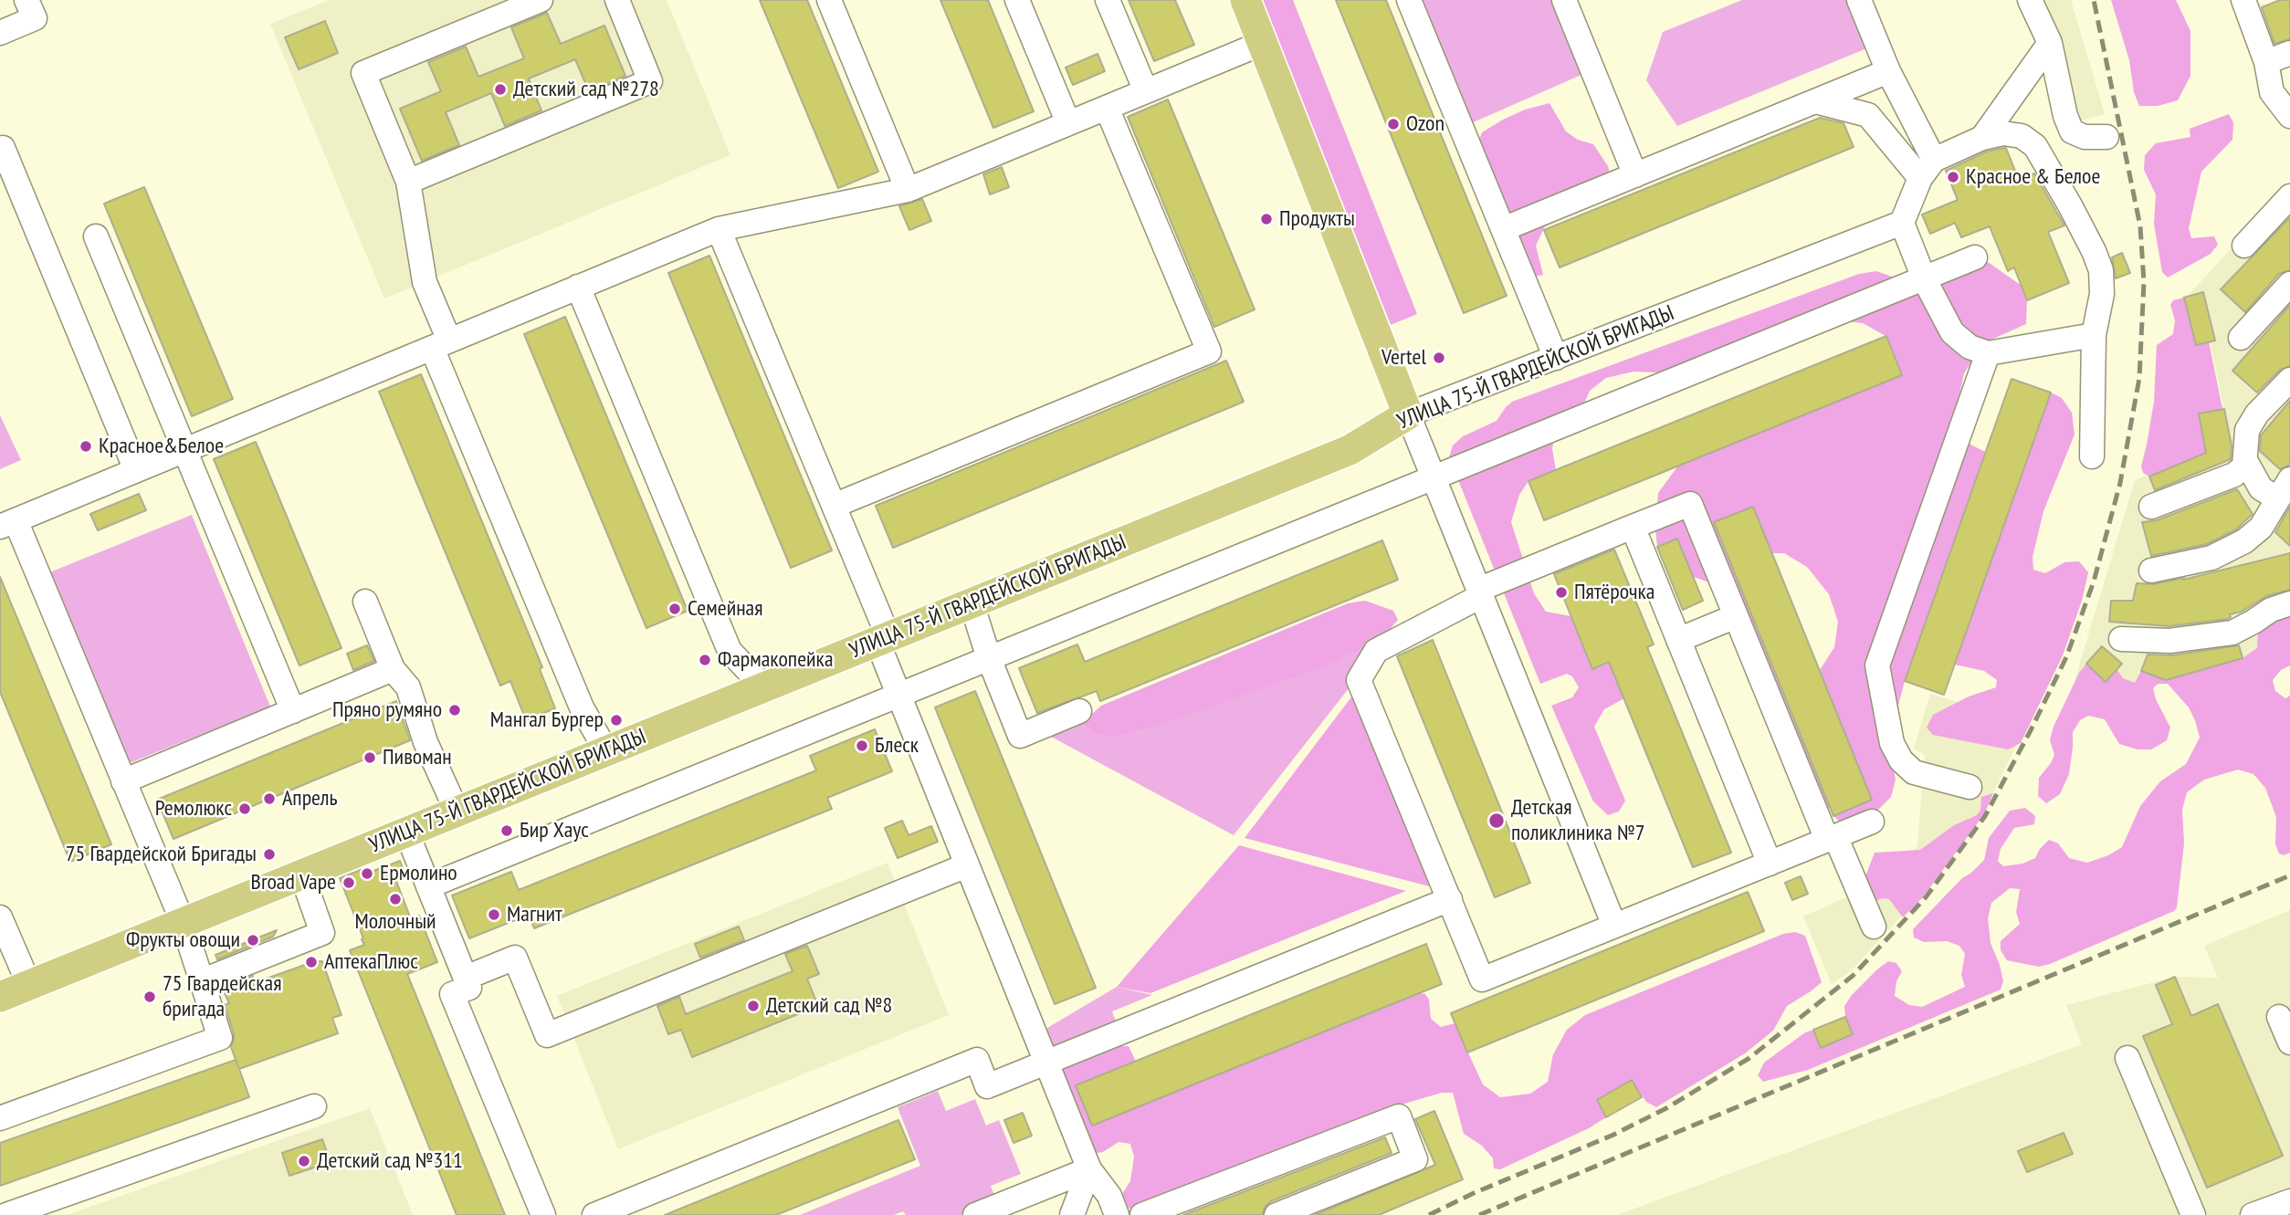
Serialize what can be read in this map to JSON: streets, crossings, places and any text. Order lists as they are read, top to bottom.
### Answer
{
  "streets": {
    "main road": ["УЛИЦА 75-Й ГВАРДЕЙСКОЙ БРИГАДЫ"]
  },
  "places": [
    "Детский сад №278",
    "Ozon",
    "Красное & Белое",
    "Продукты",
    "Vertel",
    "Красное&Белое",
    "Пятёрочка",
    "Семейная",
    "Фармакопейка",
    "Пряно румяно",
    "Мангал Бургер",
    "Блеск",
    "Пивоман",
    "Апрель",
    "Ремолюкс",
    "Детская поликлиника №7",
    "Бир Хаус",
    "75 Гвардейской Бригады",
    "Ермолино",
    "Broad Vape",
    "Молочный",
    "Магнит",
    "Фрукты овощи",
    "АптекаПлюс",
    "75 Гвардейская бригада",
    "Детский сад №8",
    "Детский сад №311"
  ]
}
